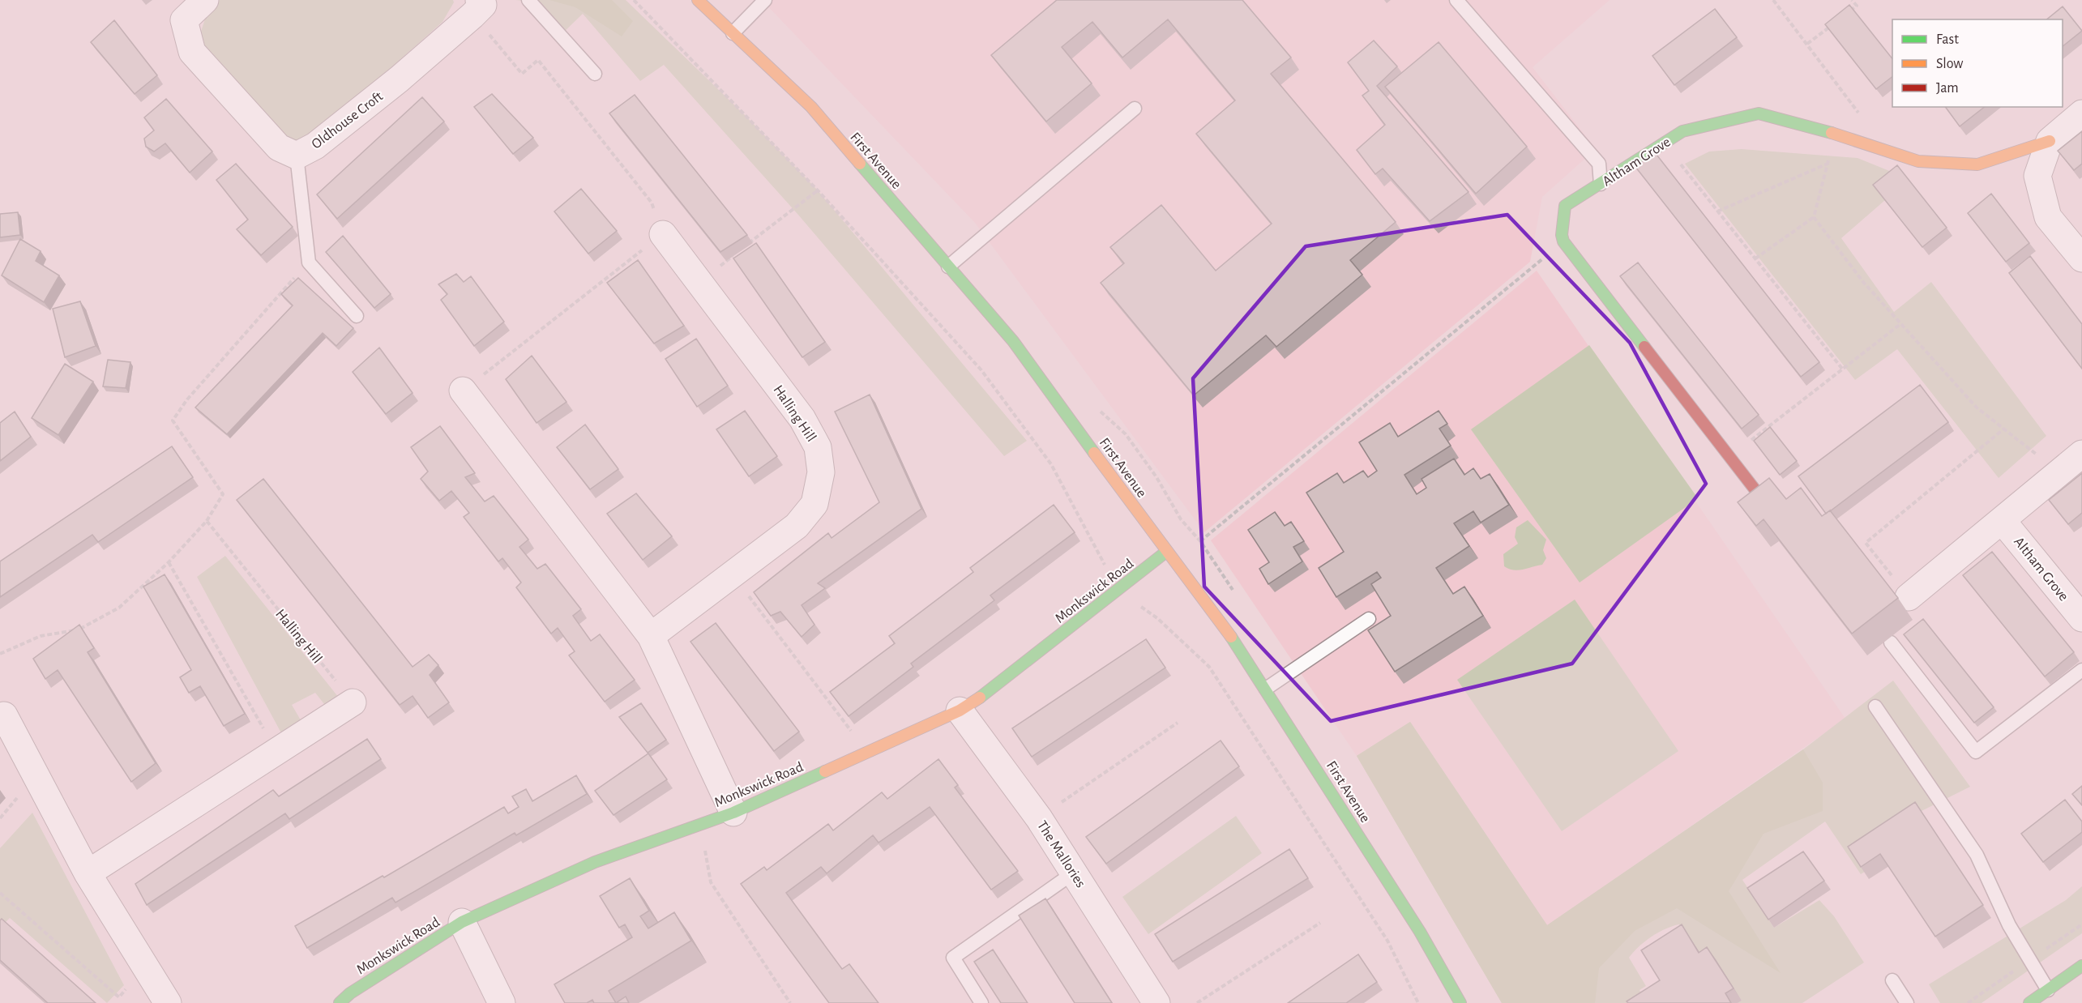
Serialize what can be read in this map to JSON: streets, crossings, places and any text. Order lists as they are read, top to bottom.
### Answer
{
  "streets": {
    "street": [
      "Oldhouse Croft",
      "First Avenue",
      "Altham Grove",
      "Halling Hill",
      "Monkswick Road",
      "The Mallories"
    ]
  },
  "crossings": [
    ["First Avenue", "Monkswick Road"],
    ["Monkswick Road", "The Mallories"]
  ],
  "legend": ["Fast", "Slow", "Jam"]
}
